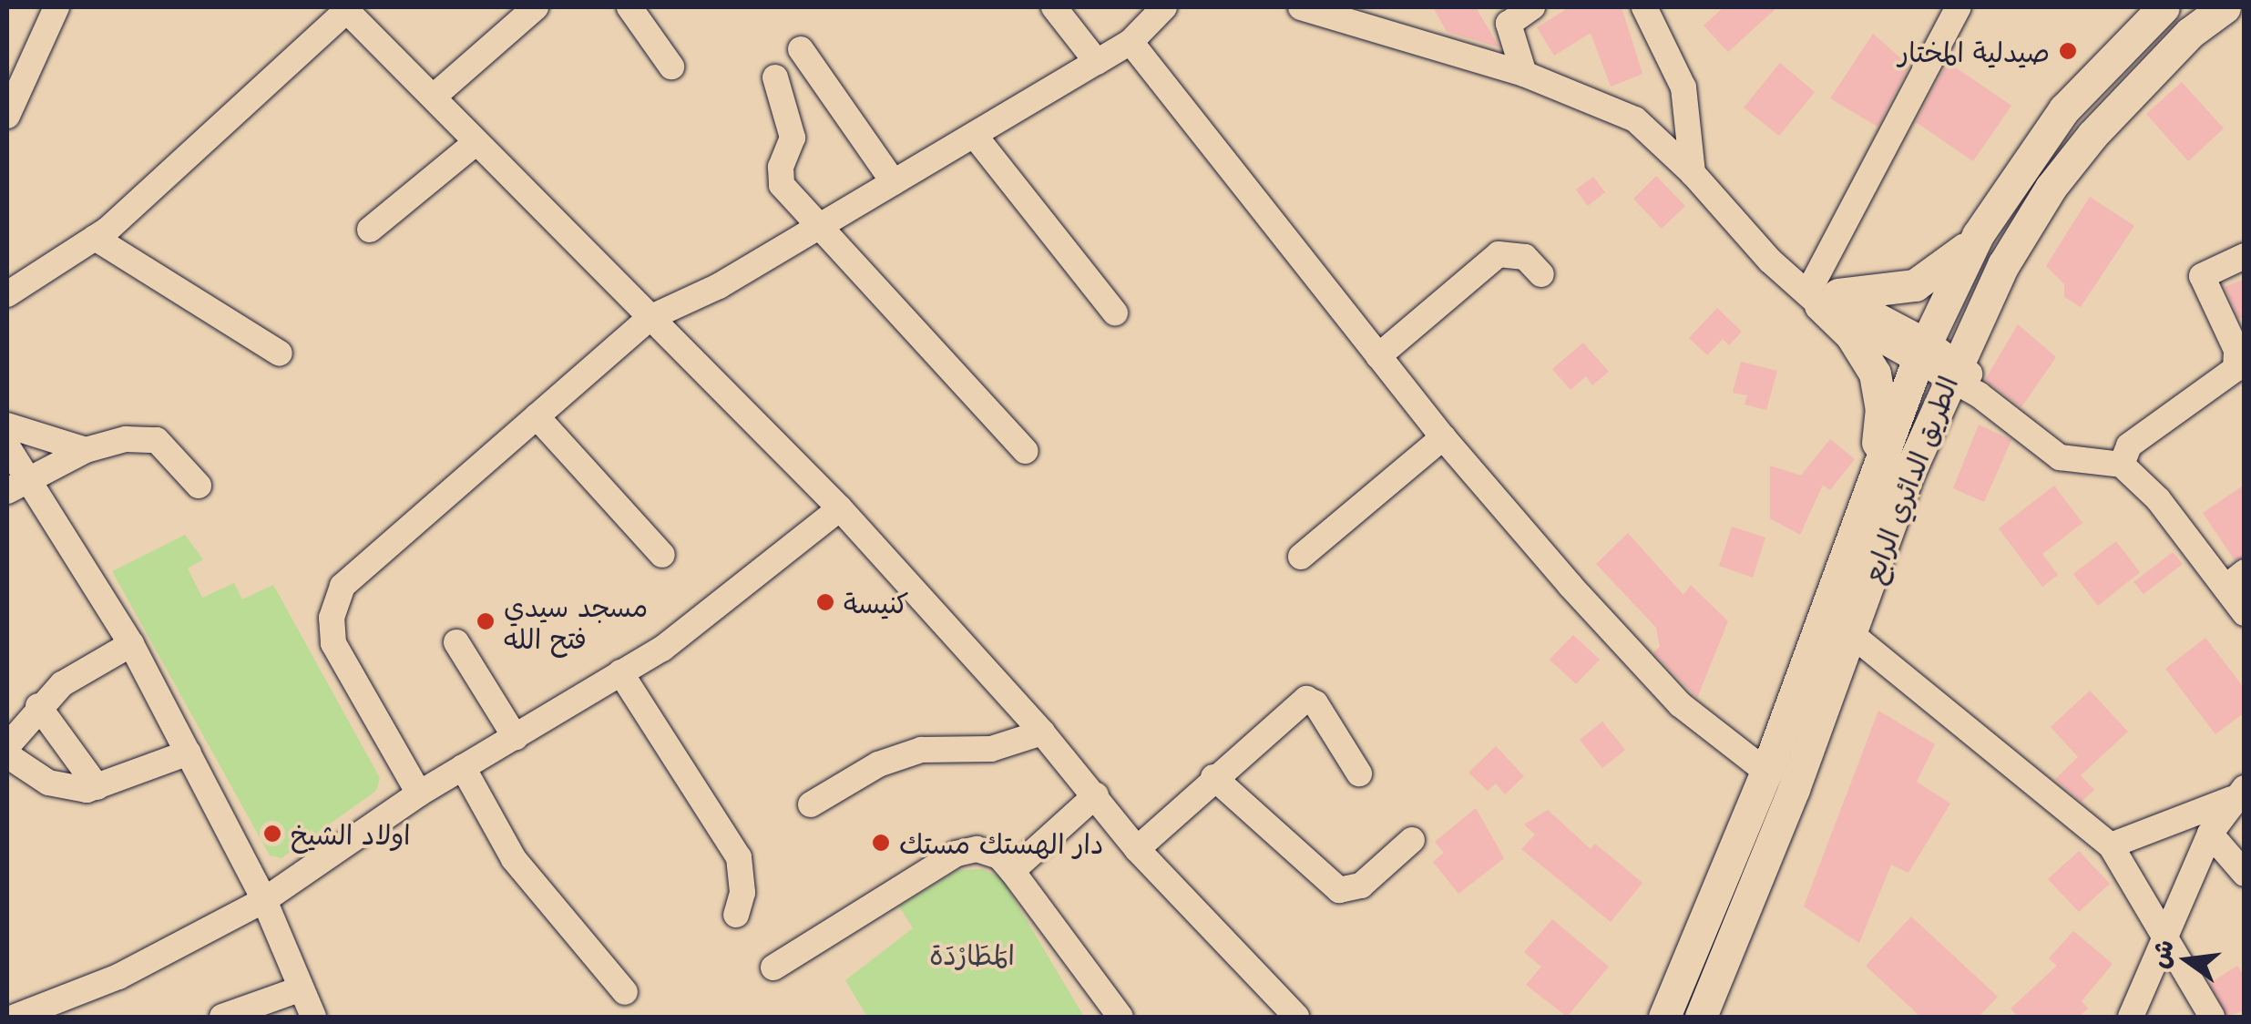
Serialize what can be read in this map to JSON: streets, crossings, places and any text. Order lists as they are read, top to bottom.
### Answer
{
  "streets": {
    "main road": ["الطريق الدائري الرابع"]
  },
  "parks": ["المَطَارْدَة"],
  "places": [
    "صيدلية المختار",
    "كنيسة",
    "مسجد سيدي فتح الله",
    "اولاد الشيخ",
    "دار الهستك مستك"
  ],
  "north": "left"
}
